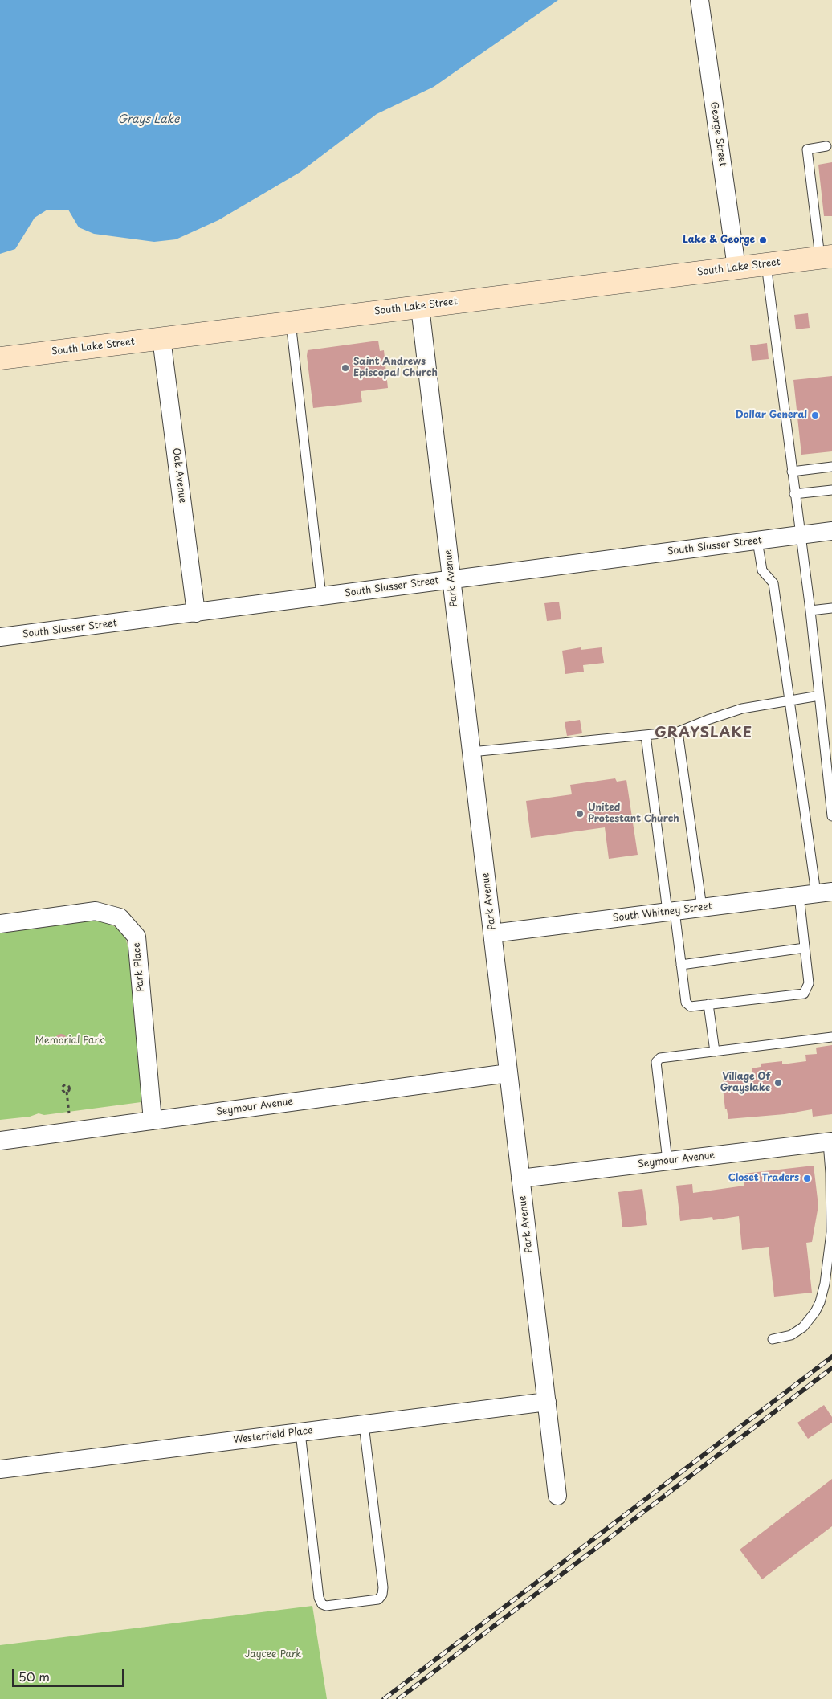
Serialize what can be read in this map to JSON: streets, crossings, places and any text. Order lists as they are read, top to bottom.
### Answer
{
  "streets": {
    "street": [
      "George Street",
      "South Lake Street",
      "Oak Avenue",
      "South Slusser Street",
      "Park Avenue",
      "South Whitney Street",
      "Park Place",
      "Seymour Avenue",
      "Westerfield Place"
    ]
  },
  "crossings": [
    ["George Street", "South Lake Street"],
    ["South Lake Street", "Oak Avenue"],
    ["South Lake Street", "Park Avenue"],
    ["Oak Avenue", "South Slusser Street"],
    ["South Slusser Street", "Park Avenue"],
    ["Park Avenue", "South Whitney Street"],
    ["Park Avenue", "Seymour Avenue"],
    ["Park Avenue", "Westerfield Place"],
    ["Park Place", "Seymour Avenue"]
  ],
  "districts": ["GRAYSLAKE"],
  "water": ["Grays Lake"],
  "parks": ["Memorial Park", "Jaycee Park"],
  "places": [
    "Lake & George",
    "Saint Andrews Episcopal Church",
    "Dollar General",
    "United Protestant Church",
    "Village Of Grayslake",
    "Closet Traders"
  ],
  "scale_bar": "50 m"
}
